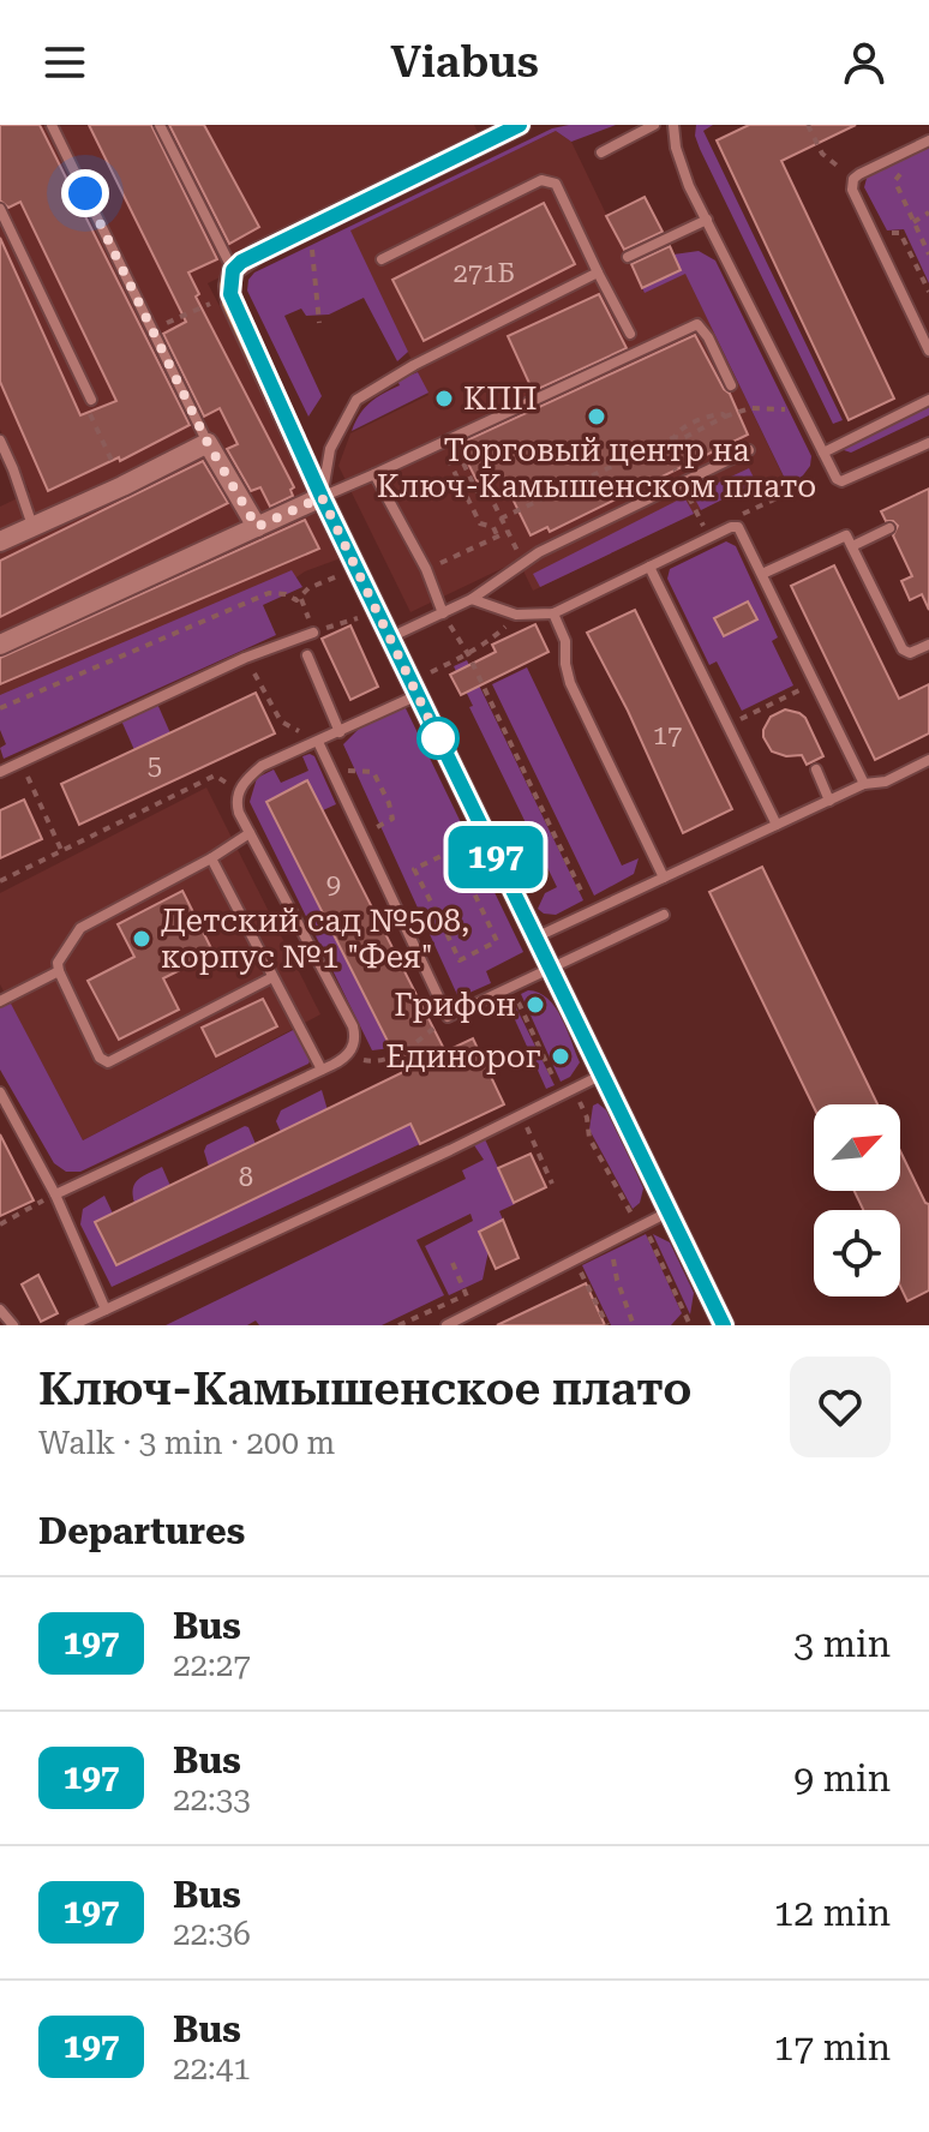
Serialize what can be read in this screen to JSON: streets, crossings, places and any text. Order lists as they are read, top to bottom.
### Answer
{
  "places": [
    "КПП",
    "Торговый центр на Ключ-Камышенском плато",
    "Детский сад №508, корпус №1 \"Фея\"",
    "Грифон",
    "Единорог"
  ],
  "lines": ["bus line 197"],
  "house_numbers": [
    "271Б",
    "17",
    "5",
    "9",
    "8"
  ],
  "north": "top right",
  "page": {
    "header": "Viabus",
    "on_map": "197",
    "heading": [
      ["Ключ-Камышенское плато", "Walk · 3 min · 200 m"],
      "Departures"
    ],
    "list": [
      {
        "mark": "197",
        "name": "Bus",
        "note": "22:27",
        "value": "3 min"
      },
      {
        "mark": "197",
        "name": "Bus",
        "note": "22:33",
        "value": "9 min"
      },
      {
        "mark": "197",
        "name": "Bus",
        "note": "22:36",
        "value": "12 min"
      },
      {
        "mark": "197",
        "name": "Bus",
        "note": "22:41",
        "value": "17 min"
      }
    ]
  }
}
